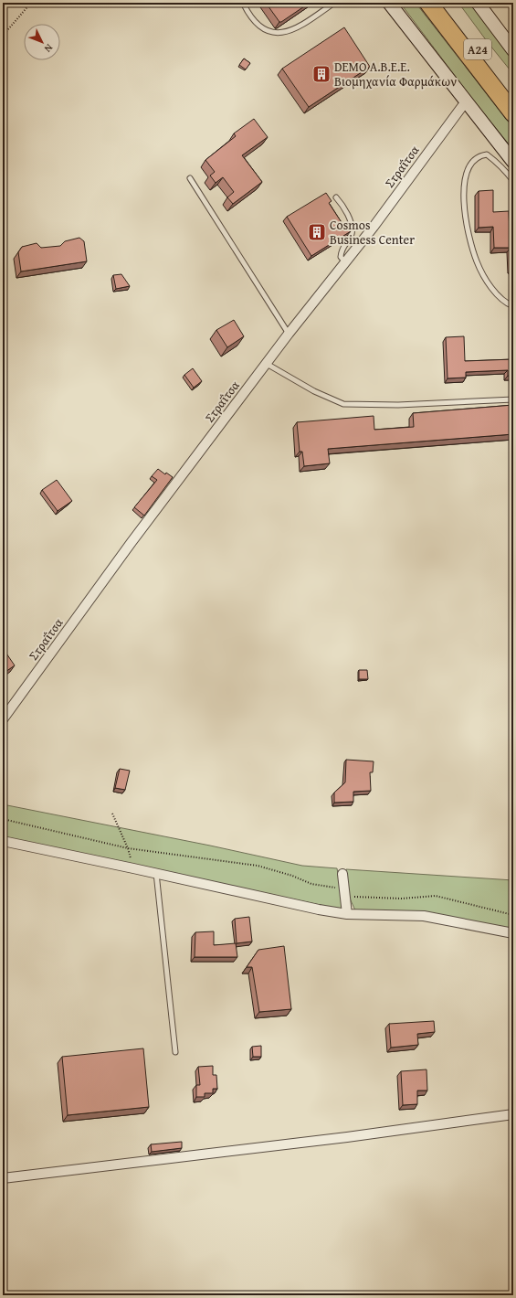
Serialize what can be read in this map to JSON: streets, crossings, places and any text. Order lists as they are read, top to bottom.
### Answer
{
  "streets": {
    "highway": ["Α24"],
    "street": ["Στραΐτσα"]
  },
  "places": {
    "building": ["DEMO A.B.E.E. Βιομηχανία Φαρμάκων", "Cosmos Business Center"]
  },
  "north": "bottom right"
}
